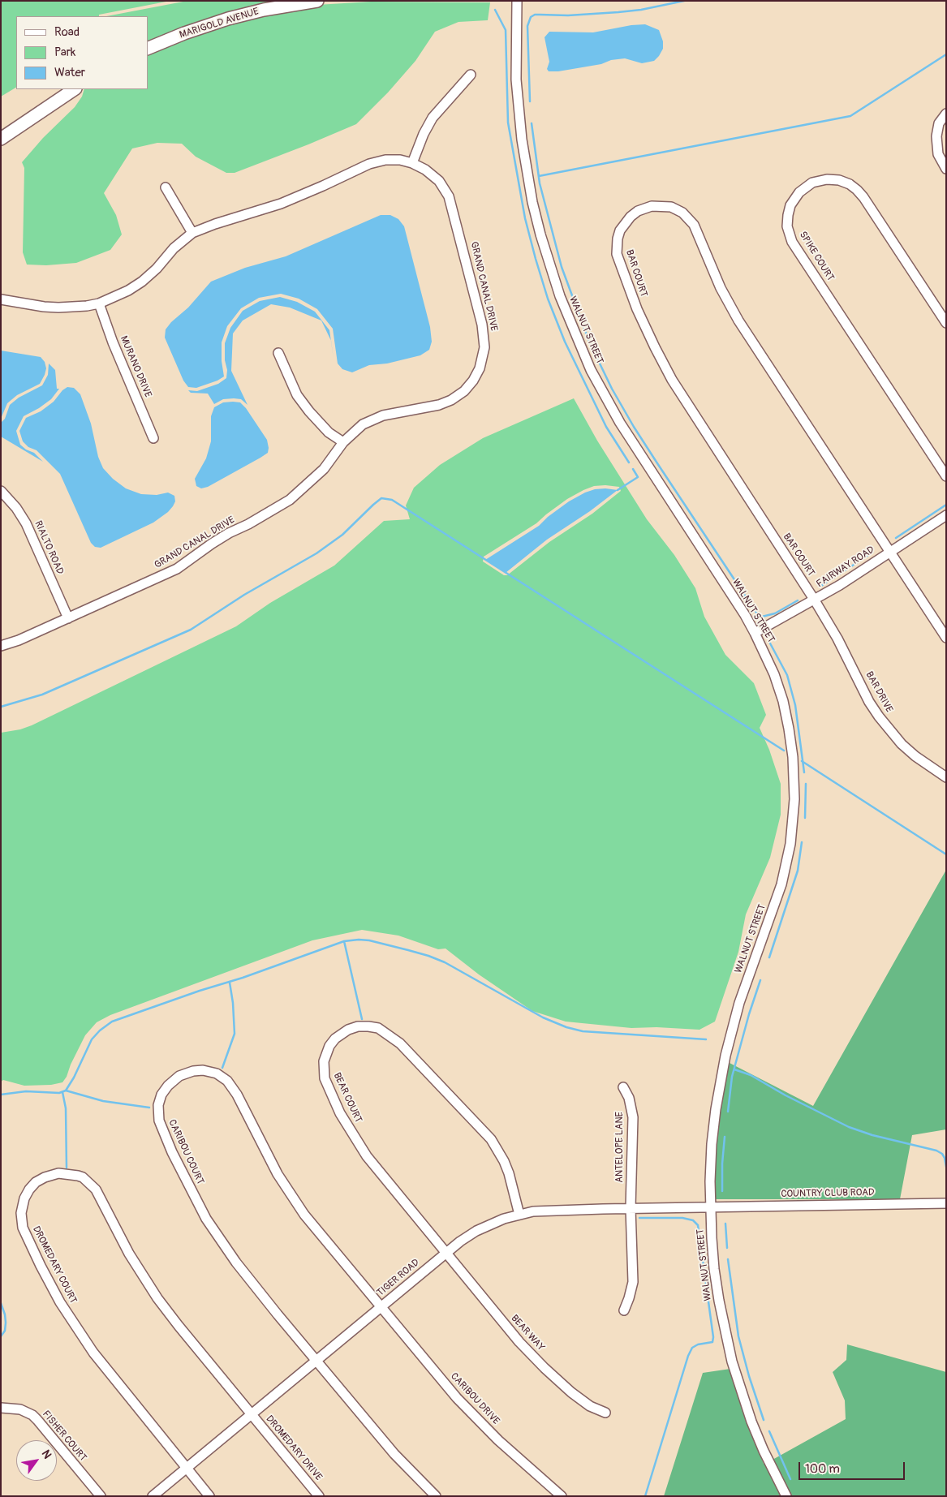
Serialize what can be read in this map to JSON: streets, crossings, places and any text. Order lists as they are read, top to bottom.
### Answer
{
  "streets": {
    "main road": ["MARIGOLD AVENUE"],
    "street": [
      "SPIKE COURT",
      "BAR COURT",
      "GRAND CANAL DRIVE",
      "WALNUT STREET",
      "MURANO DRIVE",
      "RIALTO ROAD",
      "FAIRWAY ROAD",
      "BAR DRIVE",
      "BEAR COURT",
      "ANTELOPE LANE",
      "CARIBOU COURT",
      "COUNTRY CLUB ROAD",
      "DROMEDARY COURT",
      "TIGER ROAD",
      "BEAR WAY",
      "CARIBOU DRIVE",
      "FISHER COURT",
      "DROMEDARY DRIVE"
    ]
  },
  "crossings": [
    ["BAR COURT", "FAIRWAY ROAD"],
    ["BAR COURT", "BAR DRIVE"],
    ["GRAND CANAL DRIVE", "MURANO DRIVE"],
    ["GRAND CANAL DRIVE", "RIALTO ROAD"],
    ["WALNUT STREET", "FAIRWAY ROAD"],
    ["WALNUT STREET", "COUNTRY CLUB ROAD"],
    ["WALNUT STREET", "TIGER ROAD"],
    ["FAIRWAY ROAD", "BAR DRIVE"],
    ["BEAR COURT", "TIGER ROAD"],
    ["BEAR COURT", "BEAR WAY"],
    ["ANTELOPE LANE", "TIGER ROAD"],
    ["CARIBOU COURT", "TIGER ROAD"],
    ["CARIBOU COURT", "CARIBOU DRIVE"],
    ["COUNTRY CLUB ROAD", "TIGER ROAD"],
    ["DROMEDARY COURT", "TIGER ROAD"],
    ["DROMEDARY COURT", "DROMEDARY DRIVE"],
    ["TIGER ROAD", "BEAR WAY"],
    ["TIGER ROAD", "CARIBOU DRIVE"],
    ["TIGER ROAD", "DROMEDARY DRIVE"]
  ],
  "legend": ["Road", "Park", "Water"],
  "scale_bar": "100 m",
  "north": "top right"
}
